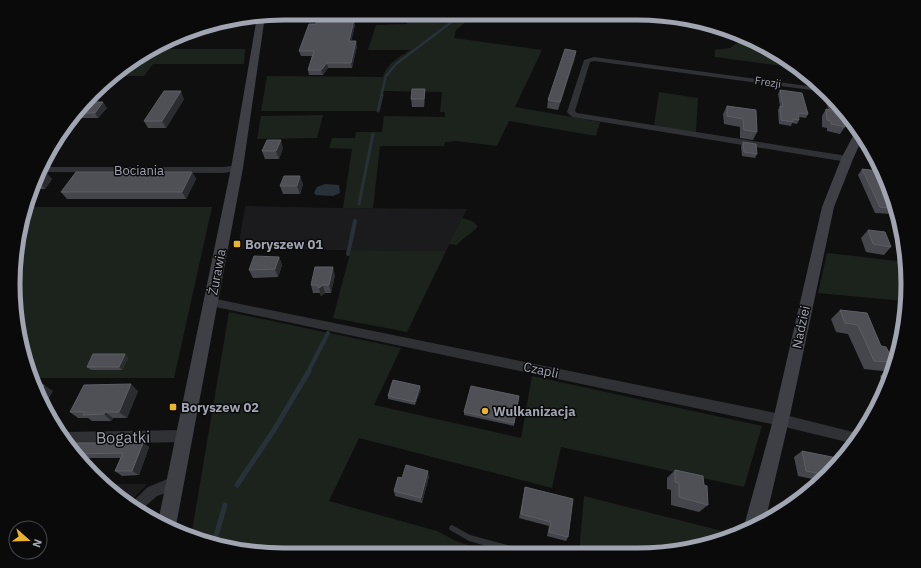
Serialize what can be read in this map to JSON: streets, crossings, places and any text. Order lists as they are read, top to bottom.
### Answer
{
  "streets": {
    "main road": ["Żurawia", "Nadziei"],
    "street": [
      "Frezji",
      "Bociania",
      "Czapli",
      "Bogatki"
    ]
  },
  "crossings": [
    ["Frezji", "Nadziei"],
    ["Bociania", "Żurawia"],
    ["Żurawia", "Czapli"],
    ["Żurawia", "Bogatki"],
    ["Nadziei", "Czapli"]
  ],
  "places": {
    "transit": ["Boryszew 01", "Boryszew 02"],
    "other": ["Wulkanizacja"]
  },
  "north": "right"
}
